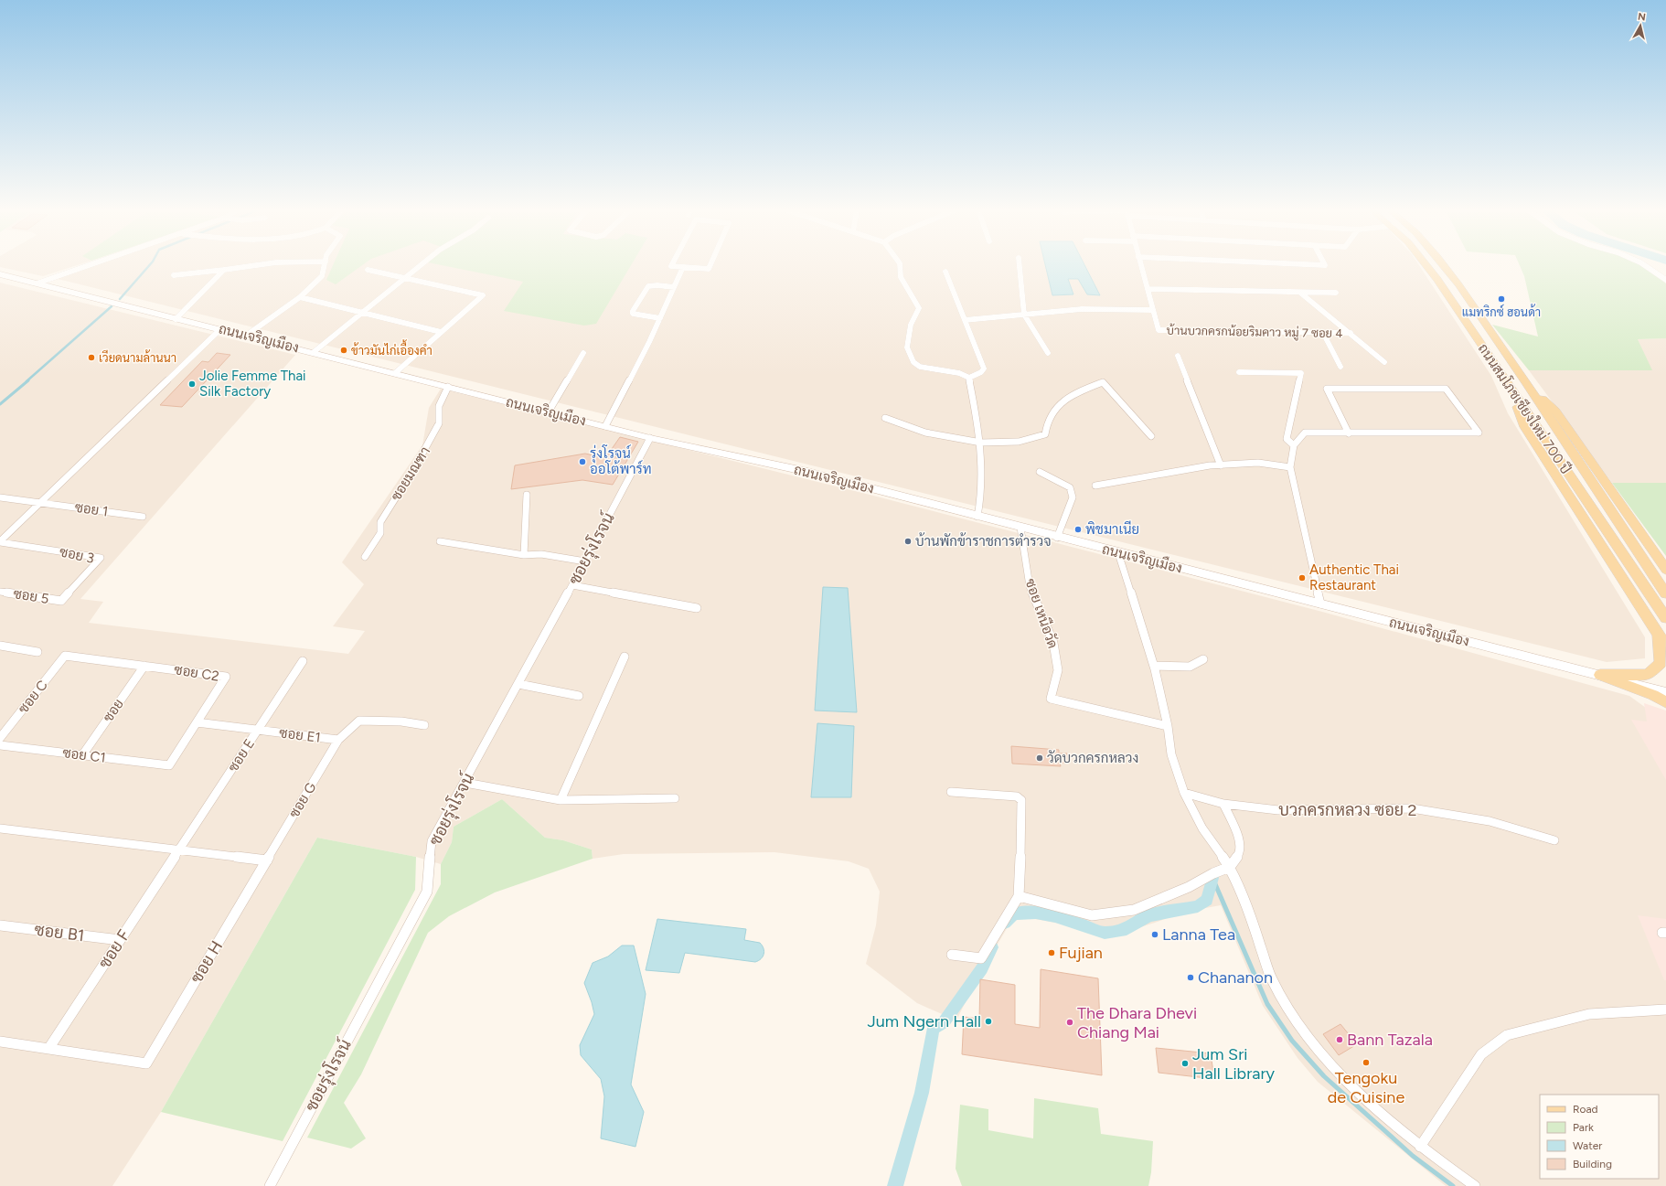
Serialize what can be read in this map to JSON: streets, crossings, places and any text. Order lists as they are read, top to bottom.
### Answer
{
  "streets": {
    "main road": ["ถนนเจริญเมือง", "ถนนสมโภชเชียงใหม่ 700 ปี"],
    "street": [
      "บ้านบวกครกน้อยริมคาว หมู่ 7 ซอย 4",
      "ซอยมณฑา",
      "ซอย 1",
      "ซอยรุ่งโรจน์",
      "ซอย 3",
      "ซอย 5",
      "ซอย เหนือวัด",
      "ซอย C2",
      "ซอย C",
      "ซอย",
      "ซอย E1",
      "ซอย C1",
      "ซอย E",
      "ซอย G",
      "บวกครกหลวง ซอย 2",
      "ซอย B1",
      "ซอย F",
      "ซอย H"
    ]
  },
  "crossings": [
    ["ถนนเจริญเมือง", "ซอยมณฑา"],
    ["ถนนเจริญเมือง", "ซอยรุ่งโรจน์"],
    ["ถนนเจริญเมือง", "ซอย เหนือวัด"],
    ["ซอย 3", "ซอย 5"],
    ["ซอย C2", "ซอย C"],
    ["ซอย C2", "ซอย"],
    ["ซอย C2", "ซอย E1"],
    ["ซอย C2", "ซอย C1"],
    ["ซอย", "ซอย C1"],
    ["ซอย E1", "ซอย E"],
    ["ซอย E1", "ซอย G"],
    ["ซอย E", "ซอย F"],
    ["ซอย G", "ซอย H"],
    ["ซอย B1", "ซอย F"],
    ["ซอย F", "ซอย H"]
  ],
  "places": [
    "แมทริกซ์ ฮอนด้า",
    "ข้าวมันไก่เอื้องคํา",
    "เวียดนามล้านนา",
    "Jolie Femme Thai Silk Factory",
    "รุ่งโรจน์ ออโต้พาร์ท",
    "พิชมาเนีย",
    "บ้านพักข้าราชการตำรวจ",
    "Authentic Thai Restaurant",
    "วัดบวกครกหลวง",
    "Lanna Tea",
    "Fujian",
    "Chananon",
    "Jum Ngern Hall",
    "The Dhara Dhevi Chiang Mai",
    "Bann Tazala",
    "Tengoku de Cuisine",
    "Jum Sri Hall Library"
  ],
  "legend": [
    "Road",
    "Park",
    "Water",
    "Building"
  ],
  "north": "top"
}
